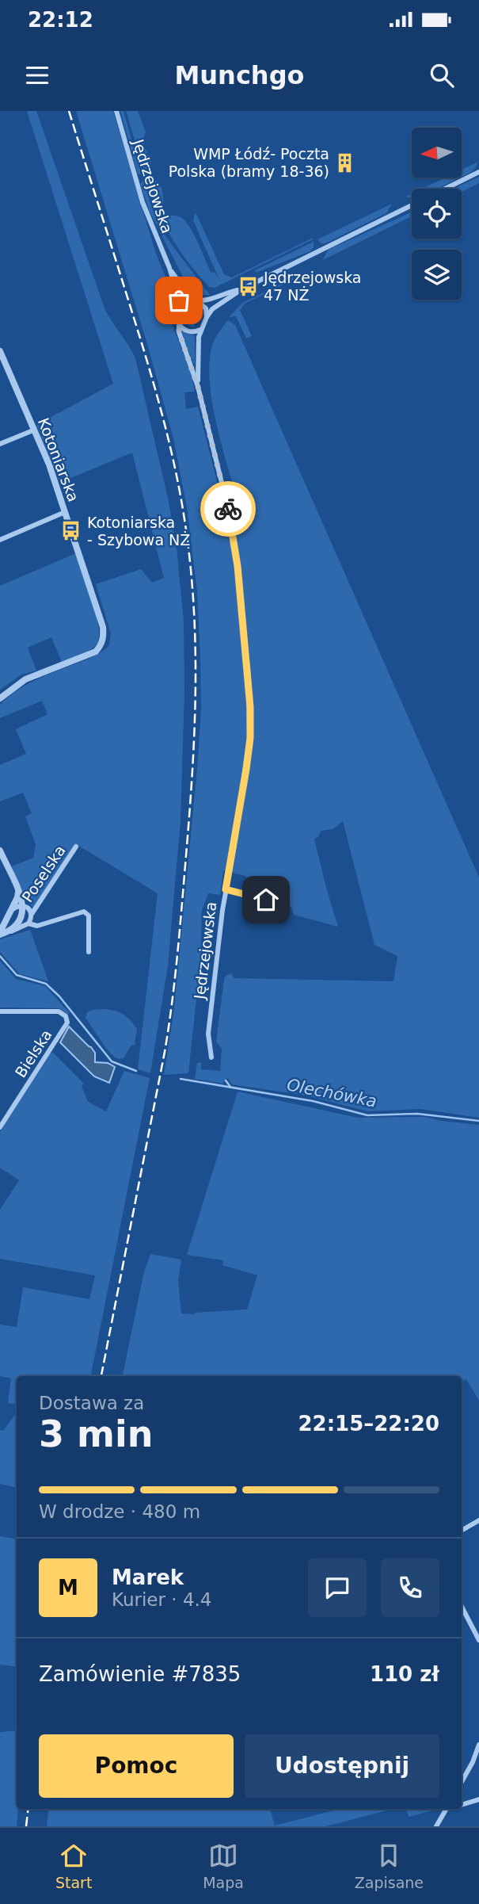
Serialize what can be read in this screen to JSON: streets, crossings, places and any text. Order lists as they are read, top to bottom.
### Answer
{
  "streets": {
    "street": [
      "Jędrzejowska",
      "Kotoniarska",
      "Poselska",
      "Bielska"
    ]
  },
  "water": ["Olechówka"],
  "places": {
    "building": ["WMP Łódź- Poczta Polska (bramy 18-36)"],
    "bus stop": ["Jędrzejowska 47 NŻ", "Kotoniarska - Szybowa NŻ"]
  },
  "north": "left",
  "page": {
    "status": "22:12",
    "header": "Munchgo",
    "heading": ["3 min", "Dostawa za", "22:15–22:20"],
    "panel": [
      "Marek",
      "Kurier · 4.4",
      "Zamówienie #7835",
      "110 zł"
    ],
    "bar": "W drodze · 480 m",
    "round": "M",
    "buttons": ["Pomoc", "Udostępnij"],
    "tabs": ["Start", "Mapa", "Zapisane"]
  }
}
